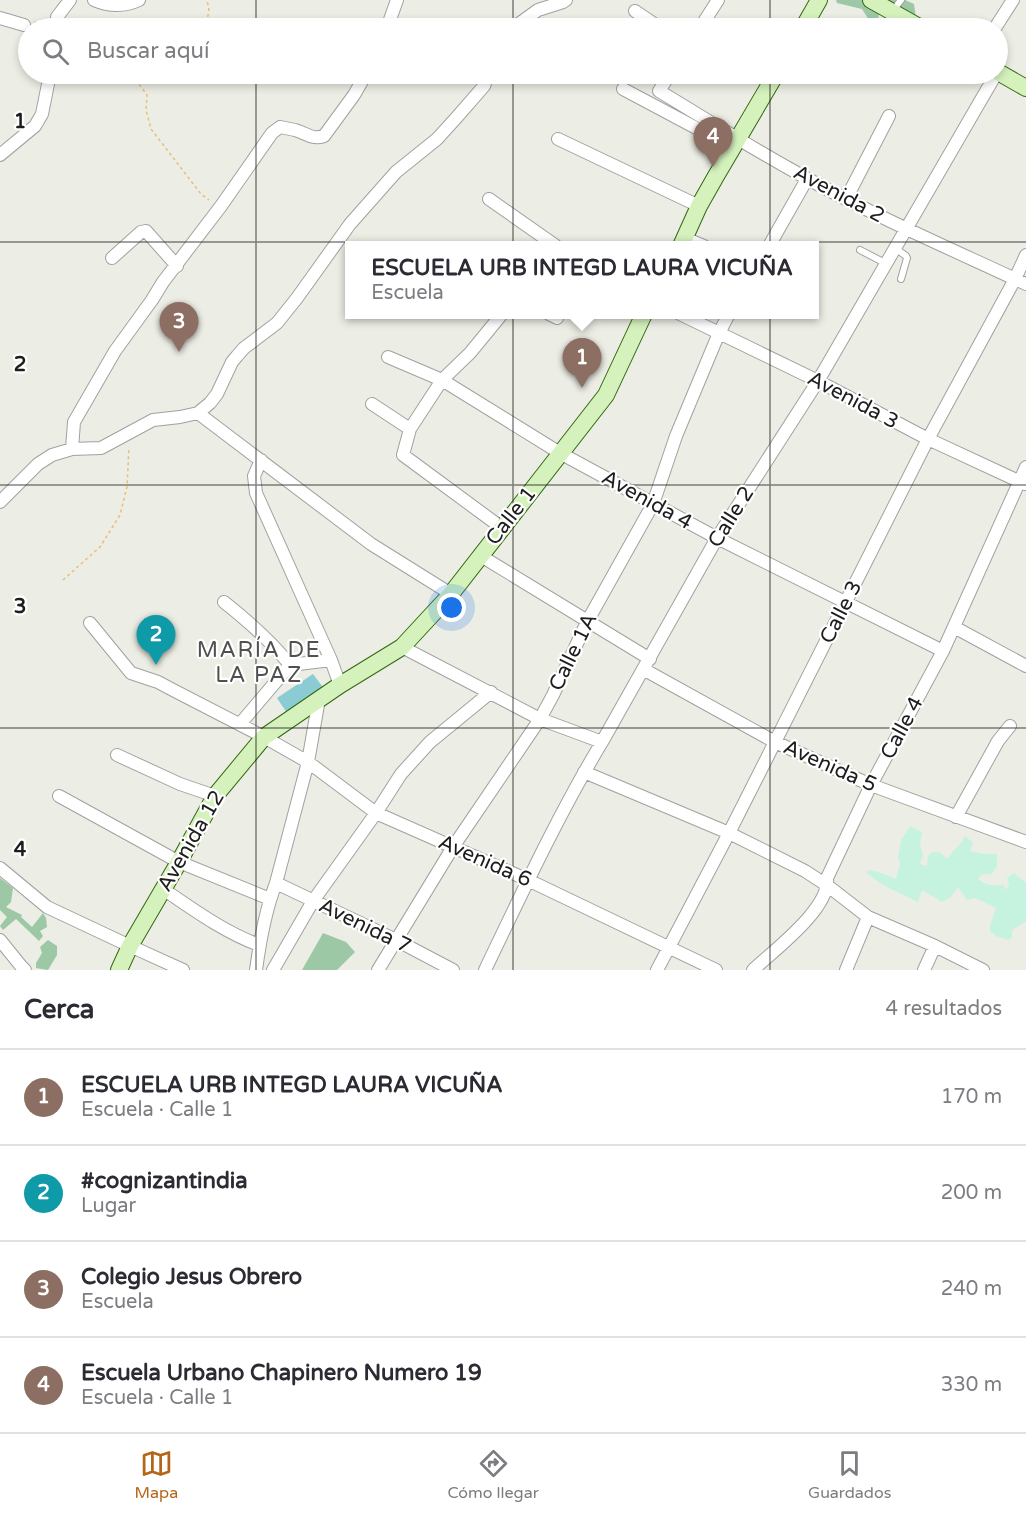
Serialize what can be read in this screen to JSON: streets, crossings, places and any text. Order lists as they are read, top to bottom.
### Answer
{
  "streets": {
    "street": [
      "Avenida 2",
      "Avenida 3",
      "Avenida 4",
      "Calle 1",
      "Calle 2",
      "Calle 3",
      "Calle 1A",
      "Calle 4",
      "Avenida 5",
      "Avenida 12",
      "Avenida 6",
      "Avenida 7"
    ]
  },
  "crossings": [
    ["Avenida 2", "Calle 2"],
    ["Avenida 2", "Calle 3"],
    ["Avenida 3", "Calle 2"],
    ["Avenida 3", "Calle 3"],
    ["Avenida 3", "Calle 1A"],
    ["Avenida 3", "Calle 4"],
    ["Avenida 4", "Calle 1"],
    ["Avenida 4", "Calle 2"],
    ["Avenida 4", "Calle 3"],
    ["Avenida 4", "Calle 1A"],
    ["Avenida 4", "Calle 4"],
    ["Calle 1", "Avenida 5"],
    ["Calle 1", "Avenida 12"],
    ["Calle 2", "Avenida 5"],
    ["Calle 2", "Avenida 6"],
    ["Calle 3", "Avenida 5"],
    ["Calle 3", "Avenida 6"],
    ["Calle 1A", "Avenida 5"],
    ["Calle 1A", "Avenida 6"],
    ["Calle 1A", "Avenida 7"],
    ["Calle 4", "Avenida 5"],
    ["Avenida 12", "Avenida 6"]
  ],
  "districts": ["MARÍA DE LA PAZ"],
  "page": {
    "search": "Buscar aquí",
    "pins": [
      "4",
      "3",
      "1",
      "2"
    ],
    "popup": ["ESCUELA URB INTEGD LAURA VICUÑA", "Escuela"],
    "heading": ["Cerca", "4 resultados"],
    "list": [
      {
        "mark": "1",
        "name": "ESCUELA URB INTEGD LAURA VICUÑA",
        "note": "Escuela · Calle 1",
        "value": "170 m"
      },
      {
        "mark": "2",
        "name": "#cognizantindia",
        "note": "Lugar",
        "value": "200 m"
      },
      {
        "mark": "3",
        "name": "Colegio Jesus Obrero",
        "note": "Escuela",
        "value": "240 m"
      },
      {
        "mark": "4",
        "name": "Escuela Urbano Chapinero Numero 19",
        "note": "Escuela · Calle 1",
        "value": "330 m"
      }
    ],
    "nav": ["Mapa", "Cómo llegar", "Guardados"]
  },
  "grid": {
    "rows": [
      "1",
      "2",
      "3",
      "4"
    ]
  }
}
